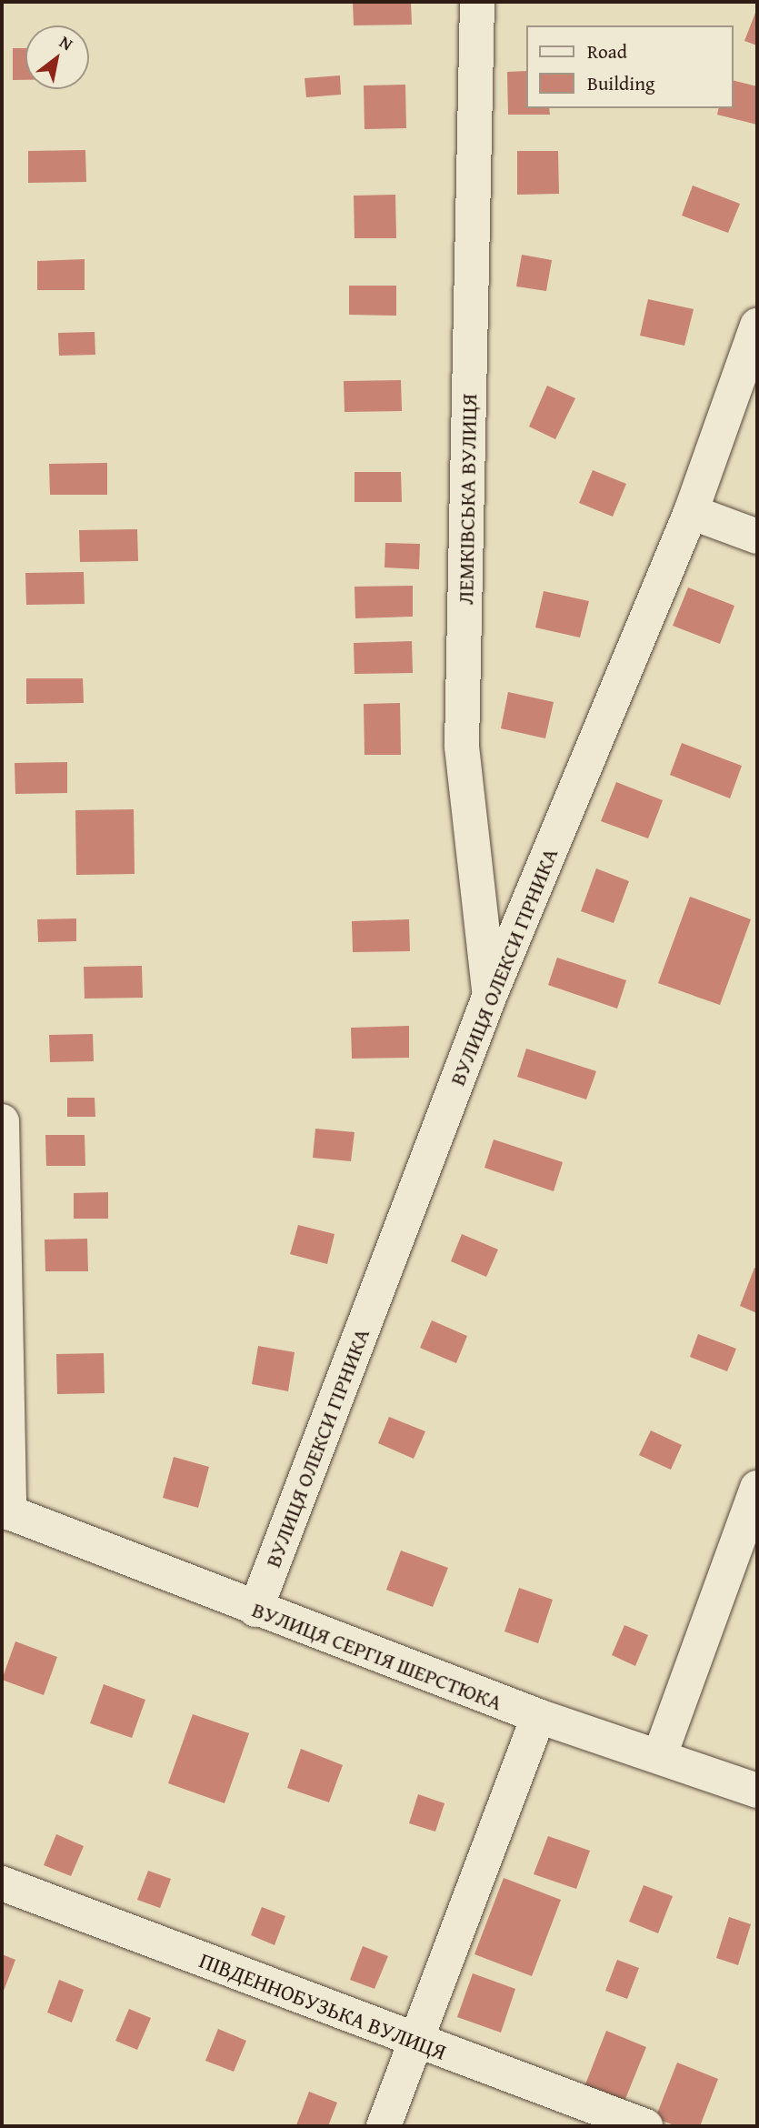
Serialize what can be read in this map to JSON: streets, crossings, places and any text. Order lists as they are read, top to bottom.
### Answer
{
  "streets": {
    "street": [
      "ЛЕМКІВСЬКА ВУЛИЦЯ",
      "ВУЛИЦЯ ОЛЕКСИ ГІРНИКА",
      "ВУЛИЦЯ СЕРГІЯ ШЕРСТЮКА",
      "ПІВДЕННОБУЗЬКА ВУЛИЦЯ"
    ]
  },
  "crossings": [
    ["ЛЕМКІВСЬКА ВУЛИЦЯ", "ВУЛИЦЯ ОЛЕКСИ ГІРНИКА"],
    ["ВУЛИЦЯ ОЛЕКСИ ГІРНИКА", "ВУЛИЦЯ СЕРГІЯ ШЕРСТЮКА"]
  ],
  "legend": ["Road", "Building"],
  "north": "top right"
}
